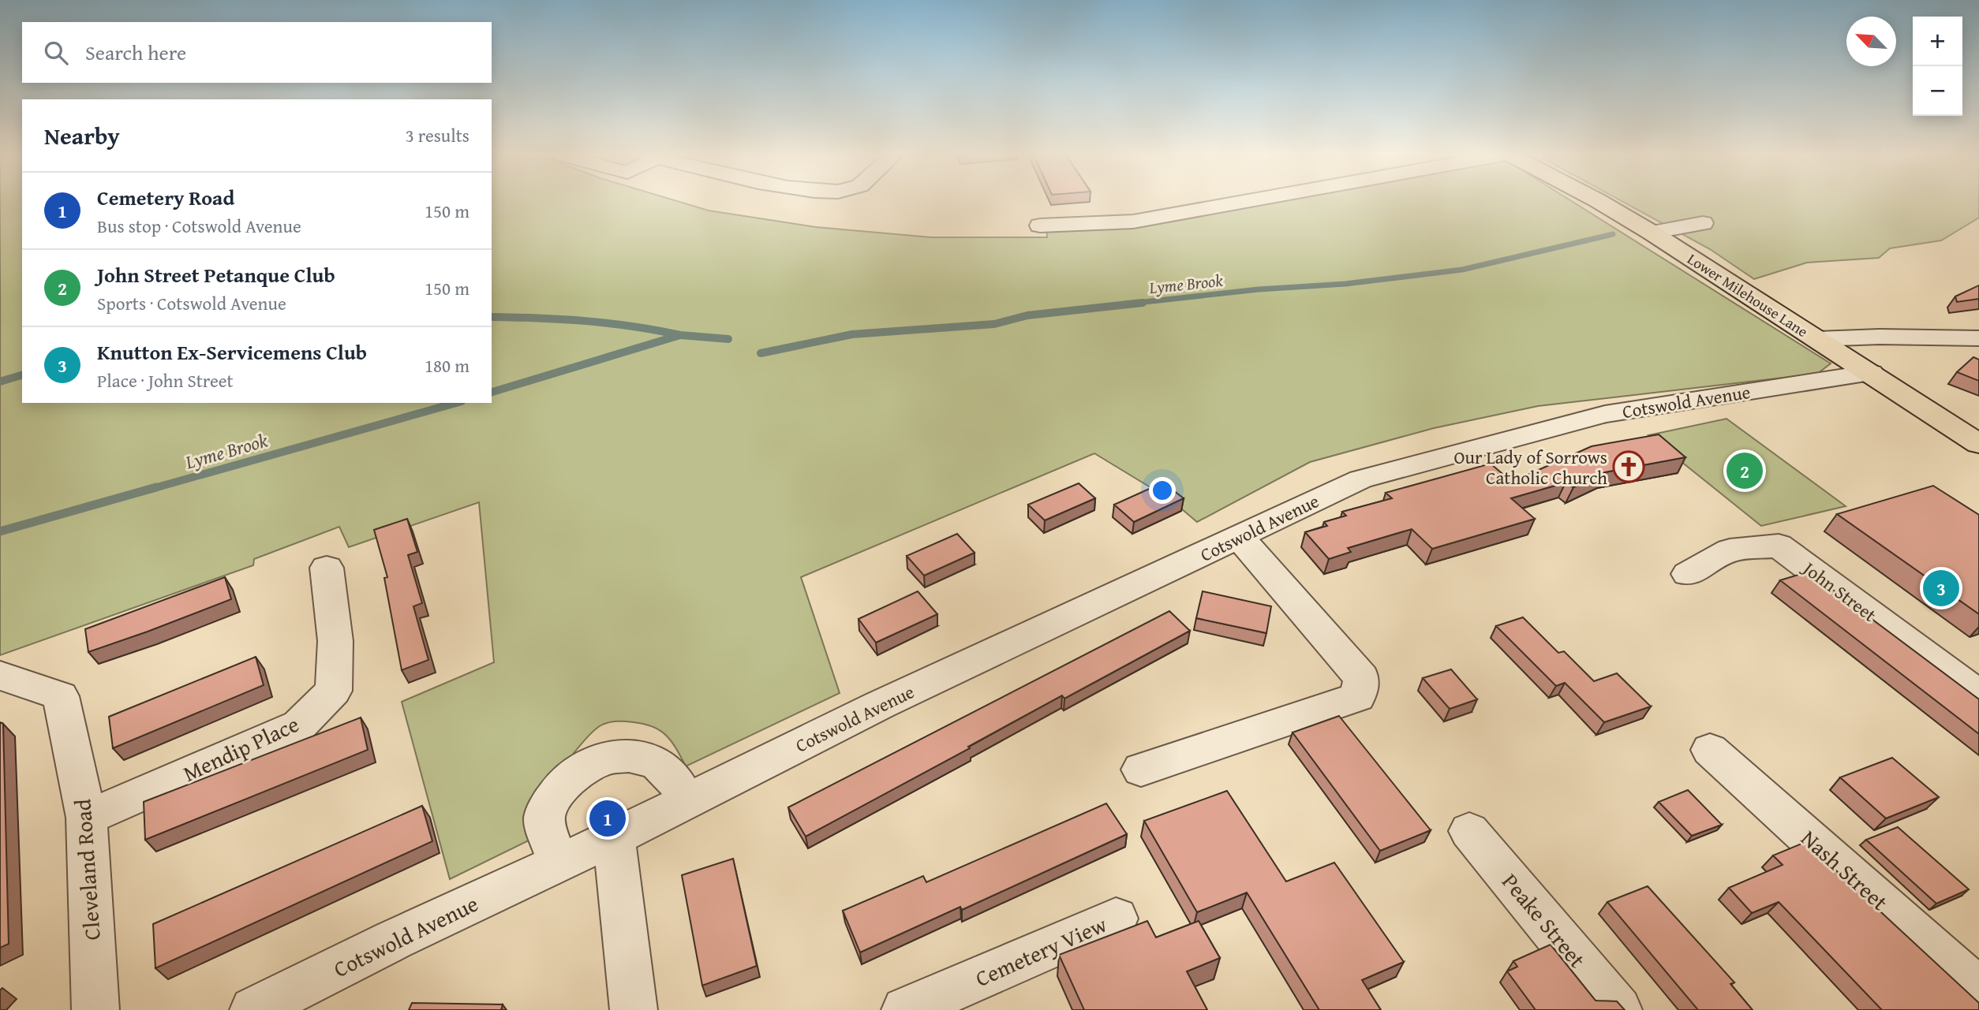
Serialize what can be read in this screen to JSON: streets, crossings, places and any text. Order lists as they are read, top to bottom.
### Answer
{
  "streets": {
    "main road": ["Lower Milehouse Lane"],
    "street": [
      "Cotswold Avenue",
      "John Street",
      "Mendip Place",
      "Cleveland Road",
      "Nash Street",
      "Peake Street",
      "Cemetery View"
    ]
  },
  "crossings": [
    ["Lower Milehouse Lane", "Cotswold Avenue"],
    ["Mendip Place", "Cleveland Road"]
  ],
  "water": ["Lyme Brook"],
  "places": {
    "church": ["Our Lady of Sorrows Catholic Church"]
  },
  "north": "top left",
  "page": {
    "map_buttons": ["+", "−"],
    "search": "Search here",
    "heading": ["Nearby", "3 results"],
    "list": [
      {
        "mark": "1",
        "name": "Cemetery Road",
        "note": "Bus stop · Cotswold Avenue",
        "value": "150 m"
      },
      {
        "mark": "2",
        "name": "John Street Petanque Club",
        "note": "Sports · Cotswold Avenue",
        "value": "150 m"
      },
      {
        "mark": "3",
        "name": "Knutton Ex-Servicemens Club",
        "note": "Place · John Street",
        "value": "180 m"
      }
    ],
    "pins": ["2", "3", "1"]
  }
}
